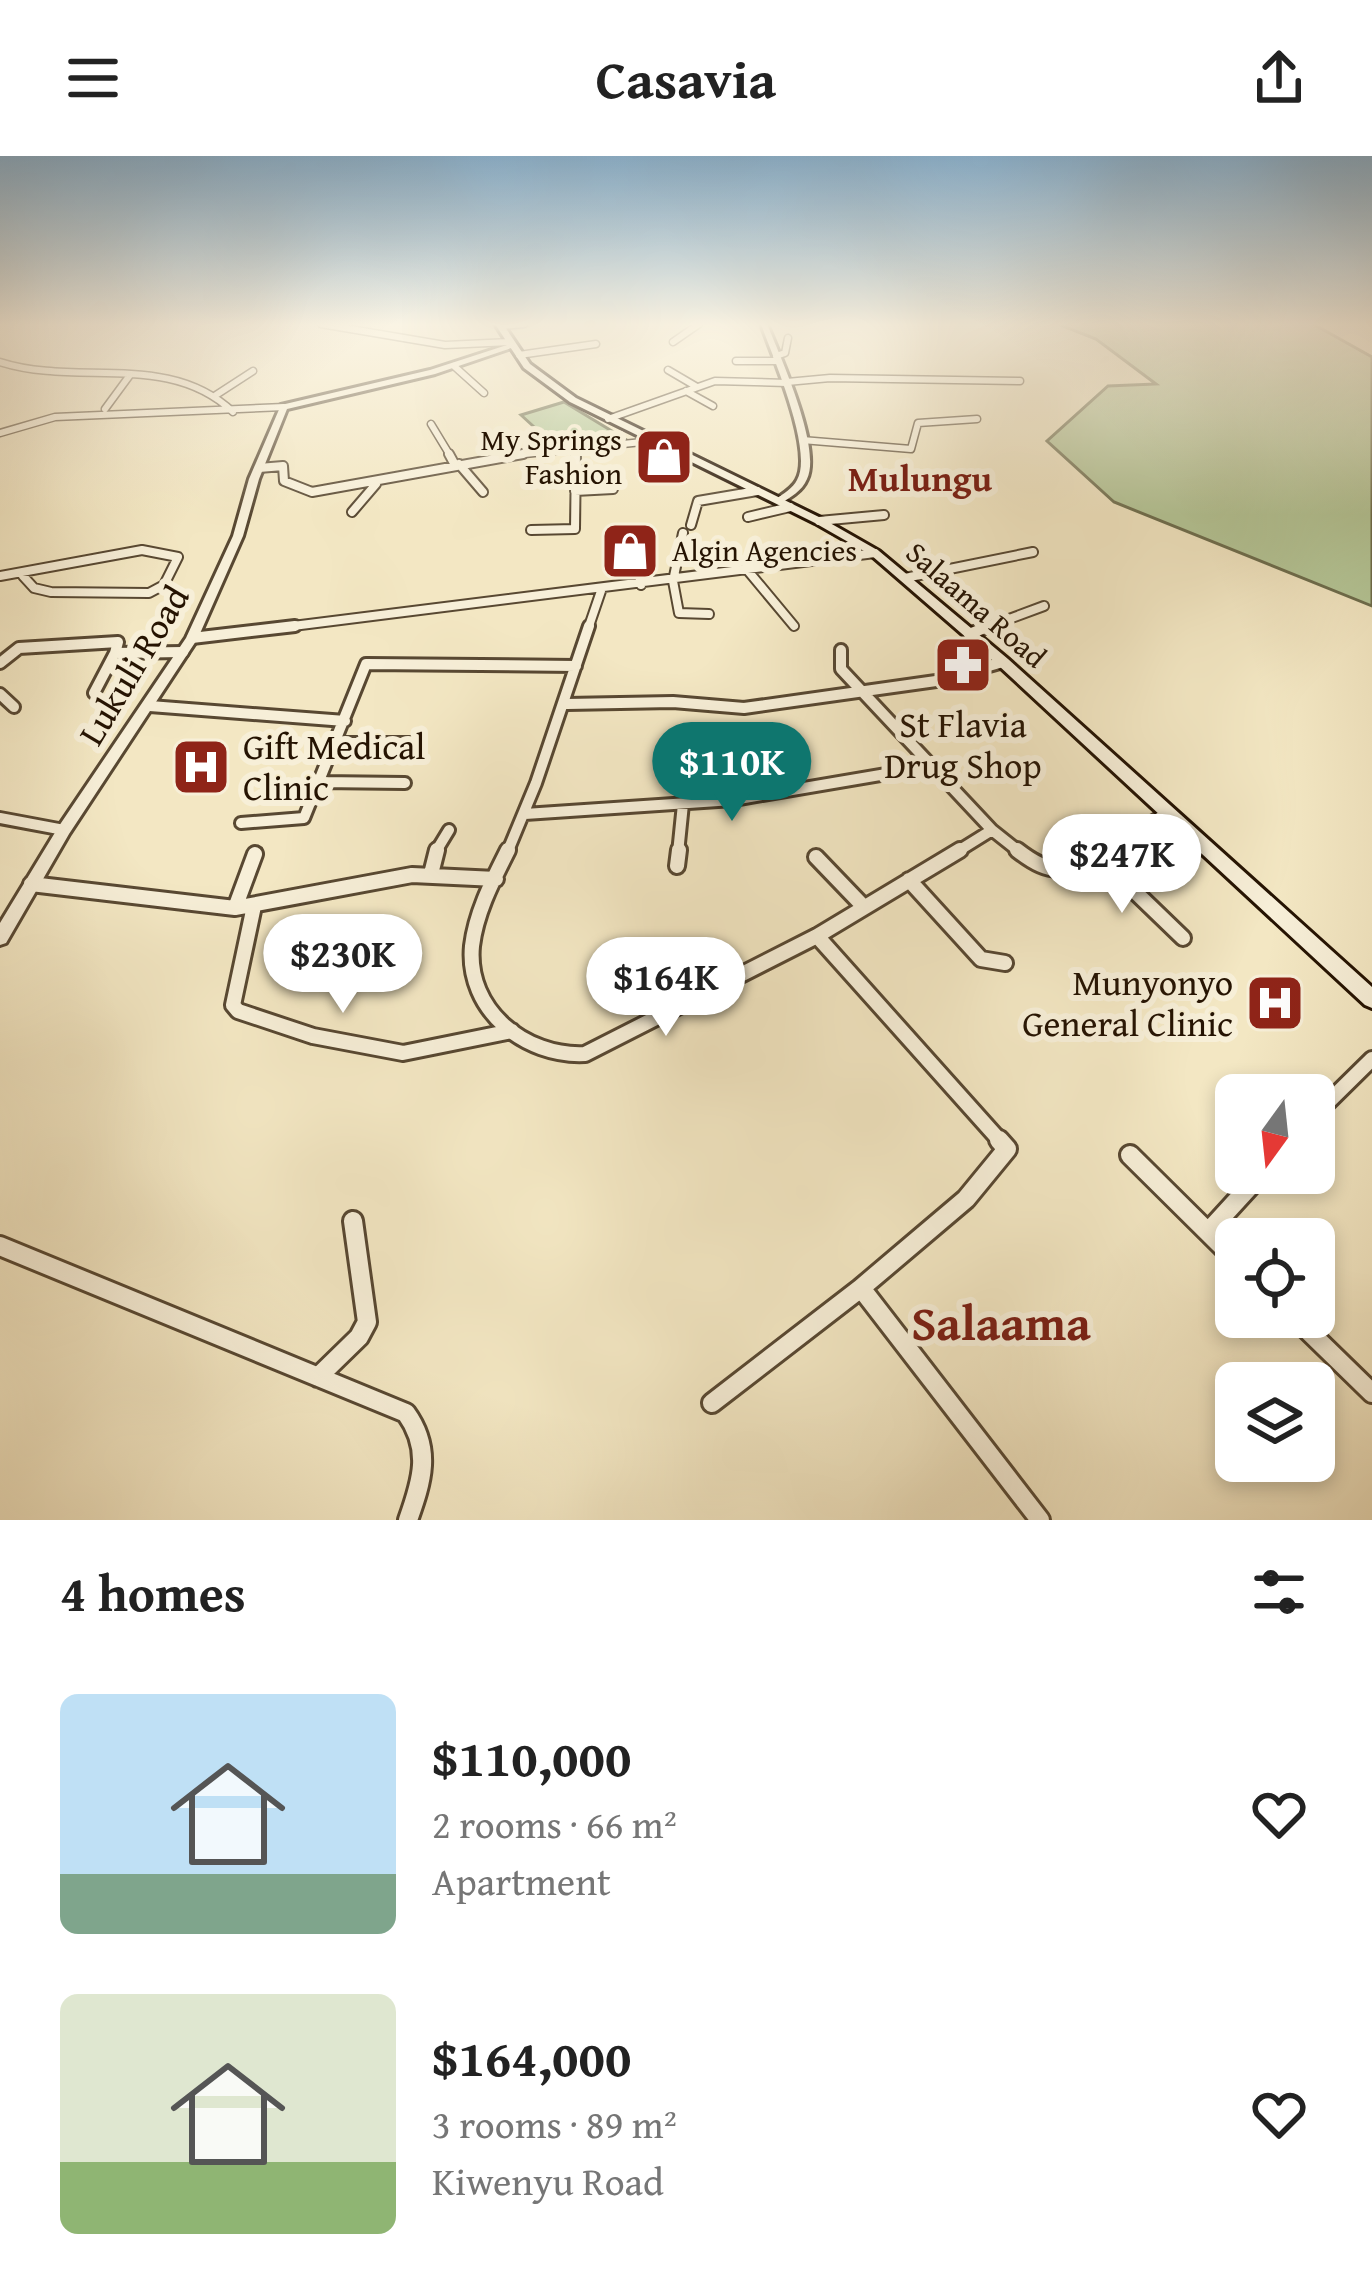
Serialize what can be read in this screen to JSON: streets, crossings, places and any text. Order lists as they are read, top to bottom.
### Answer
{
  "streets": {
    "main road": ["Salaama Road"],
    "street": ["Lukuli Road"]
  },
  "districts": ["Mulungu", "Salaama"],
  "places": {
    "shop": ["My Springs Fashion", "Algin Agencies"],
    "pharmacy": ["St Flavia Drug Shop"],
    "hospital": ["Gift Medical Clinic", "Munyonyo General Clinic"]
  },
  "north": "bottom",
  "page": {
    "header": "Casavia",
    "price": [
      "$110K",
      "$247K",
      "$230K",
      "$164K"
    ],
    "heading": "4 homes",
    "list": [
      {
        "name": "$110,000",
        "note": "2 rooms · 66 m² · Apartment"
      },
      {
        "name": "$164,000",
        "note": "3 rooms · 89 m² · Kiwenyu Road"
      }
    ]
  }
}
